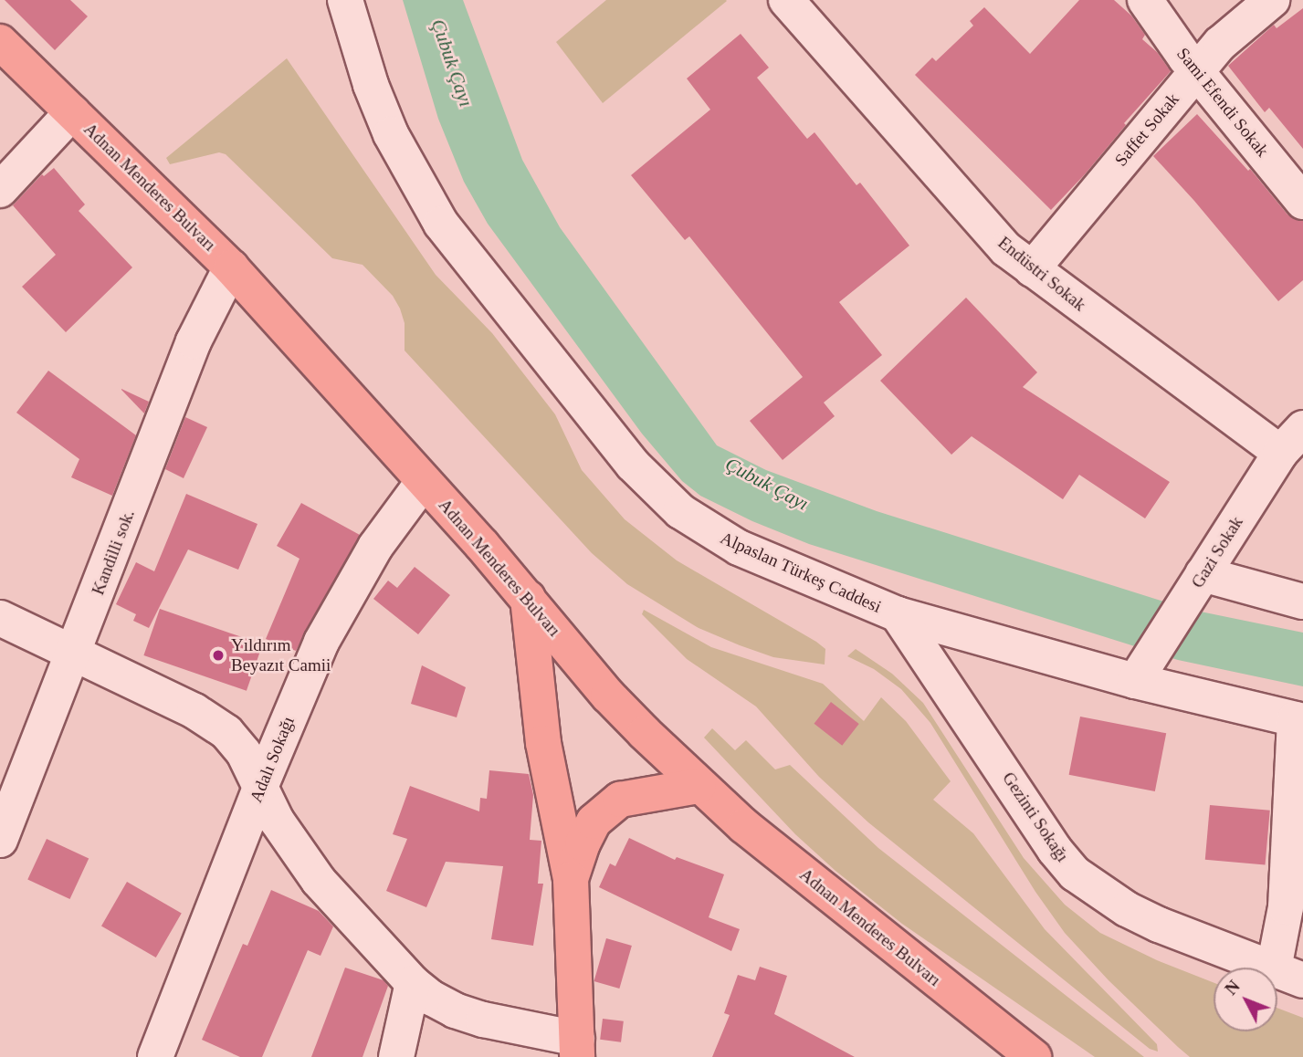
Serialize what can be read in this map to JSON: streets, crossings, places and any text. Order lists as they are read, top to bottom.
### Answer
{
  "streets": {
    "main road": ["Adnan Menderes Bulvarı"],
    "street": [
      "Sami Efendi Sokak",
      "Saffet Sokak",
      "Endüstri Sokak",
      "Kandilli sok.",
      "Gazi Sokak",
      "Alpaslan Türkeş Caddesi",
      "Adalı Sokağı",
      "Gezinti Sokağı"
    ]
  },
  "crossings": [
    ["Sami Efendi Sokak", "Saffet Sokak"],
    ["Saffet Sokak", "Endüstri Sokak"],
    ["Adnan Menderes Bulvarı", "Kandilli sok."],
    ["Adnan Menderes Bulvarı", "Adalı Sokağı"],
    ["Endüstri Sokak", "Gazi Sokak"],
    ["Gazi Sokak", "Alpaslan Türkeş Caddesi"],
    ["Alpaslan Türkeş Caddesi", "Gezinti Sokağı"]
  ],
  "water": ["Çubuk Çayı"],
  "places": ["Yıldırım Beyazıt Camii"],
  "north": "top left"
}
